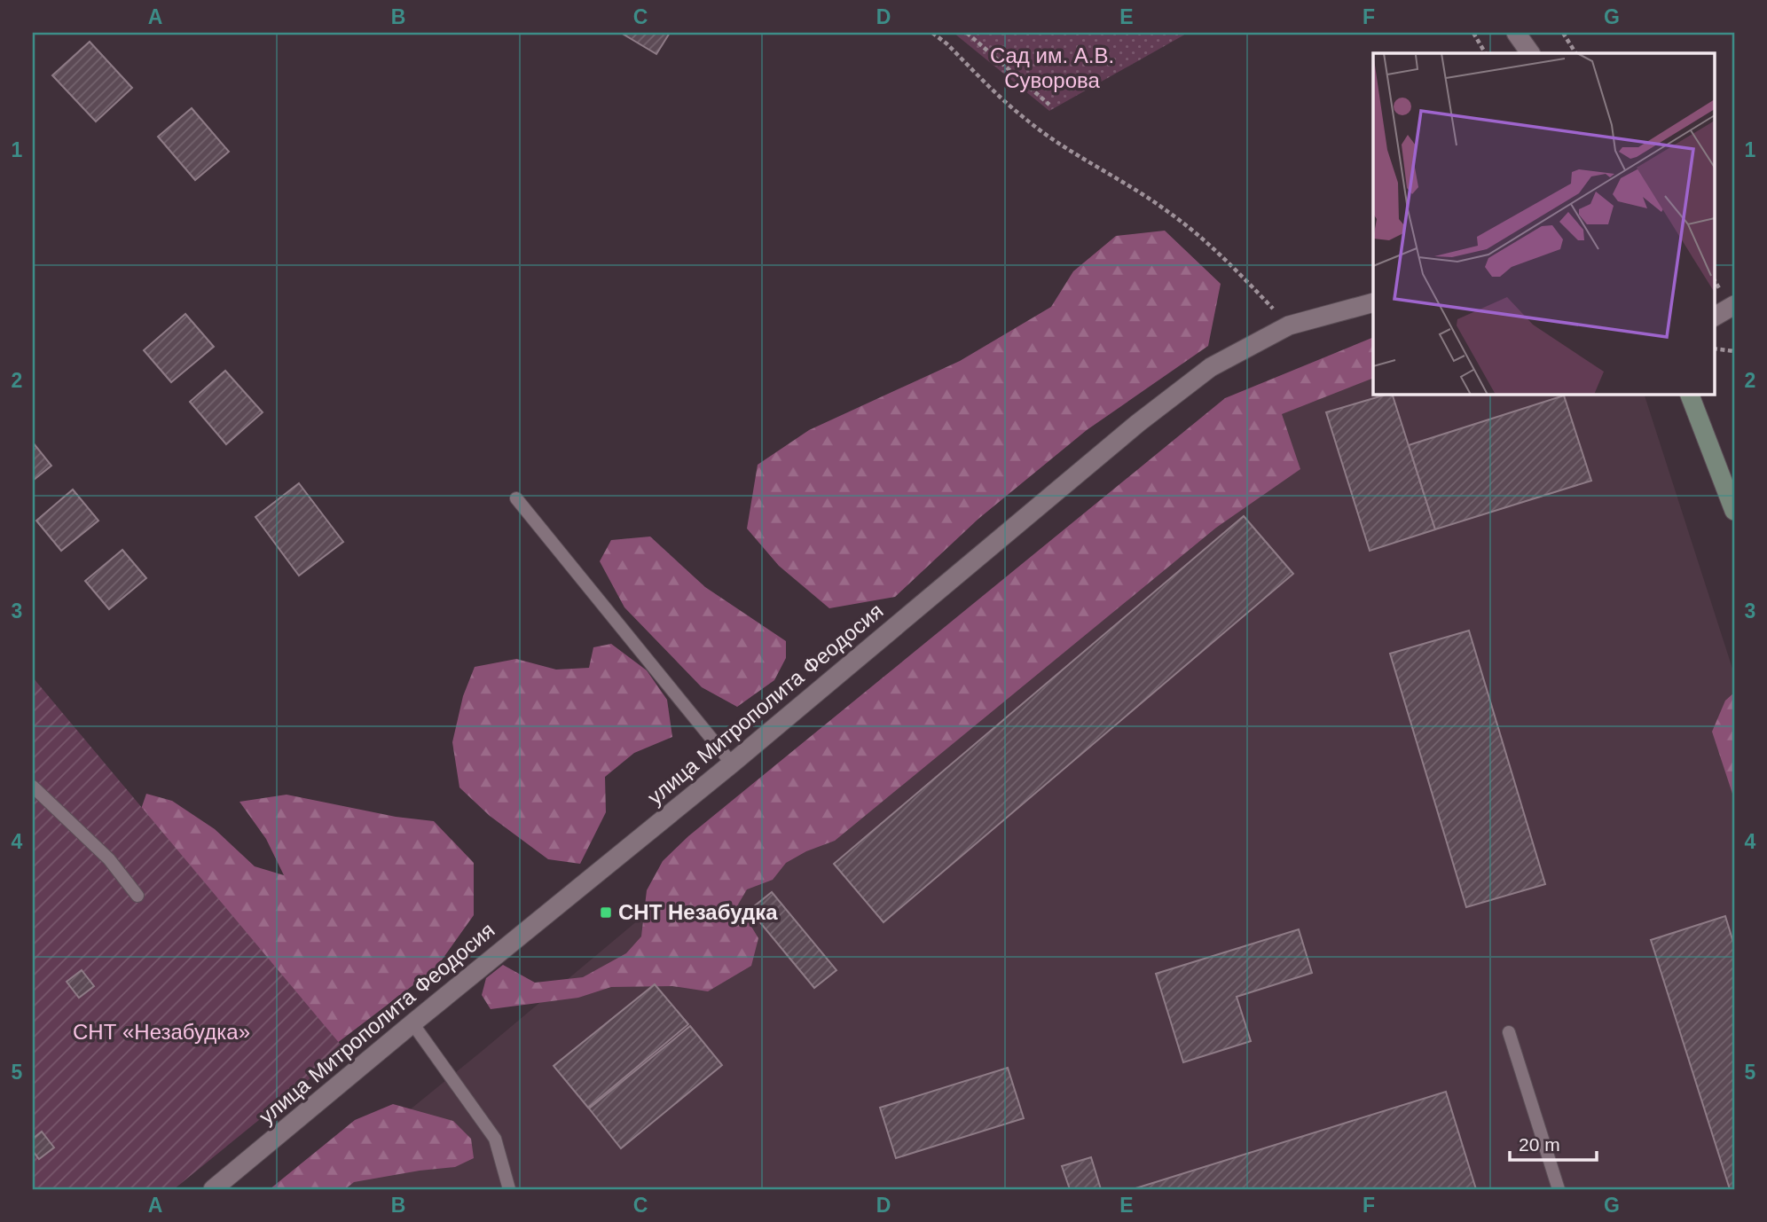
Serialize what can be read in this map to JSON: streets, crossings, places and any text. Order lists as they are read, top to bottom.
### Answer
{
  "streets": {
    "street": ["улица Митрополита Феодосия"]
  },
  "parks": ["Сад им. А.В. Суворова", "СНТ «Незабудка»"],
  "places": {
    "transit": ["СНТ Незабудка"]
  },
  "scale_bar": "20 m",
  "grid": {
    "columns": [
      "A",
      "B",
      "C",
      "D",
      "E",
      "F",
      "G"
    ],
    "rows": [
      "1",
      "2",
      "3",
      "4",
      "5"
    ]
  }
}
